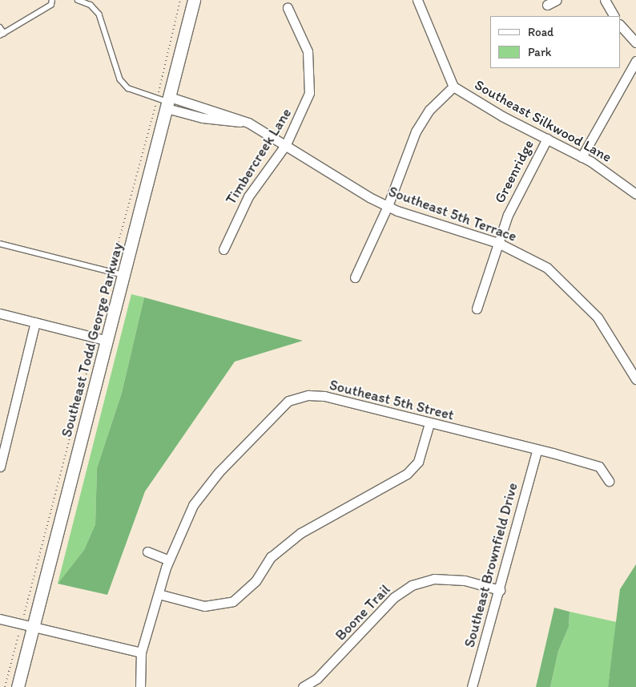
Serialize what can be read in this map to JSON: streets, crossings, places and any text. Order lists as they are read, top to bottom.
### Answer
{
  "streets": {
    "main road": ["Southeast Todd George Parkway"],
    "street": [
      "Southeast Silkwood Lane",
      "Timbercreek Lane",
      "Greenridge",
      "Southeast 5th Terrace",
      "Southeast 5th Street",
      "Southeast Brownfield Drive",
      "Boone Trail"
    ]
  },
  "crossings": [
    ["Southeast Silkwood Lane", "Greenridge"],
    ["Timbercreek Lane", "Southeast 5th Terrace"],
    ["Greenridge", "Southeast 5th Terrace"],
    ["Southeast 5th Terrace", "Southeast Todd George Parkway"],
    ["Southeast 5th Street", "Southeast Brownfield Drive"],
    ["Southeast Brownfield Drive", "Boone Trail"]
  ],
  "legend": ["Road", "Park"]
}
